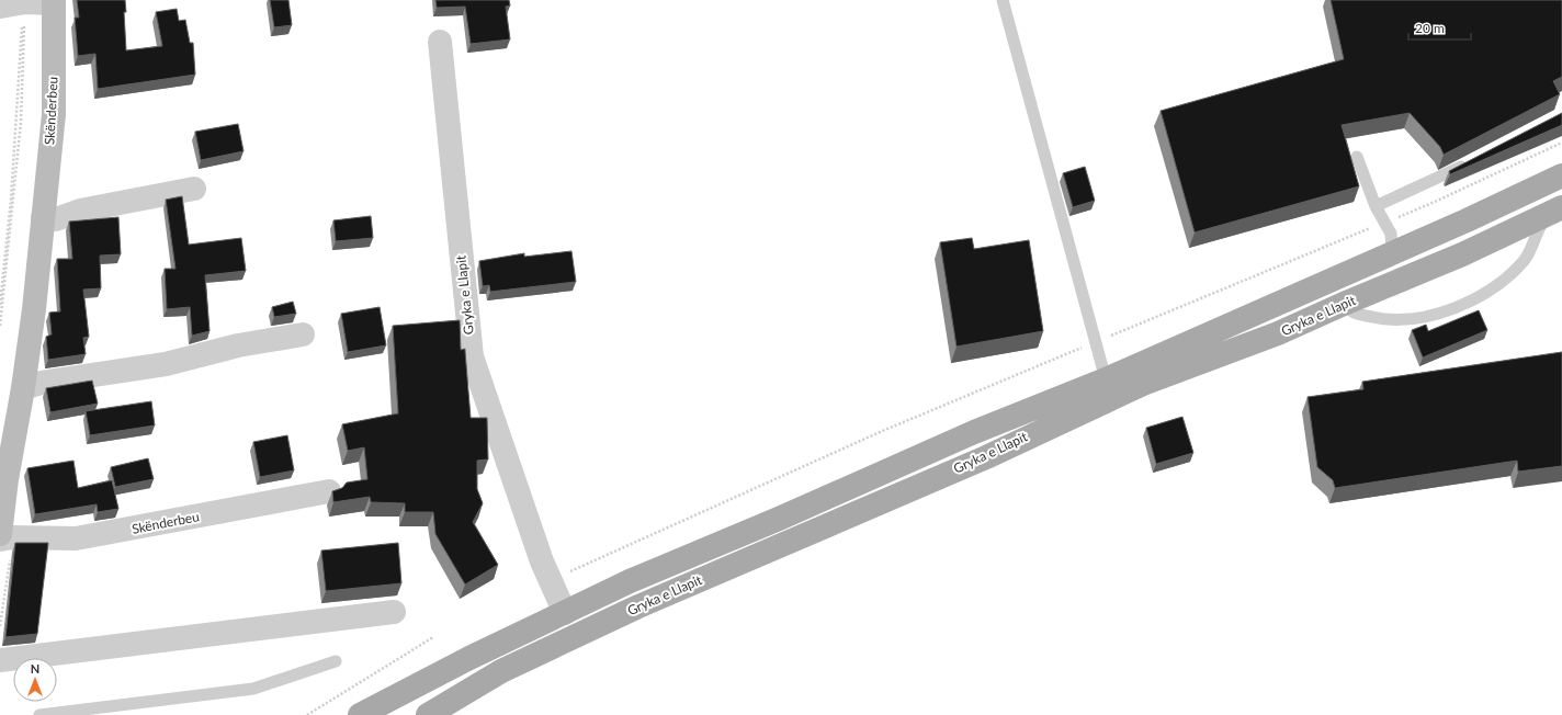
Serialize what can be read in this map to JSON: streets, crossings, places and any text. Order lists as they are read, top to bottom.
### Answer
{
  "streets": {
    "main road": ["Skënderbeu", "Gryka e Llapit"]
  },
  "scale_bar": "20 m",
  "north": "top"
}
